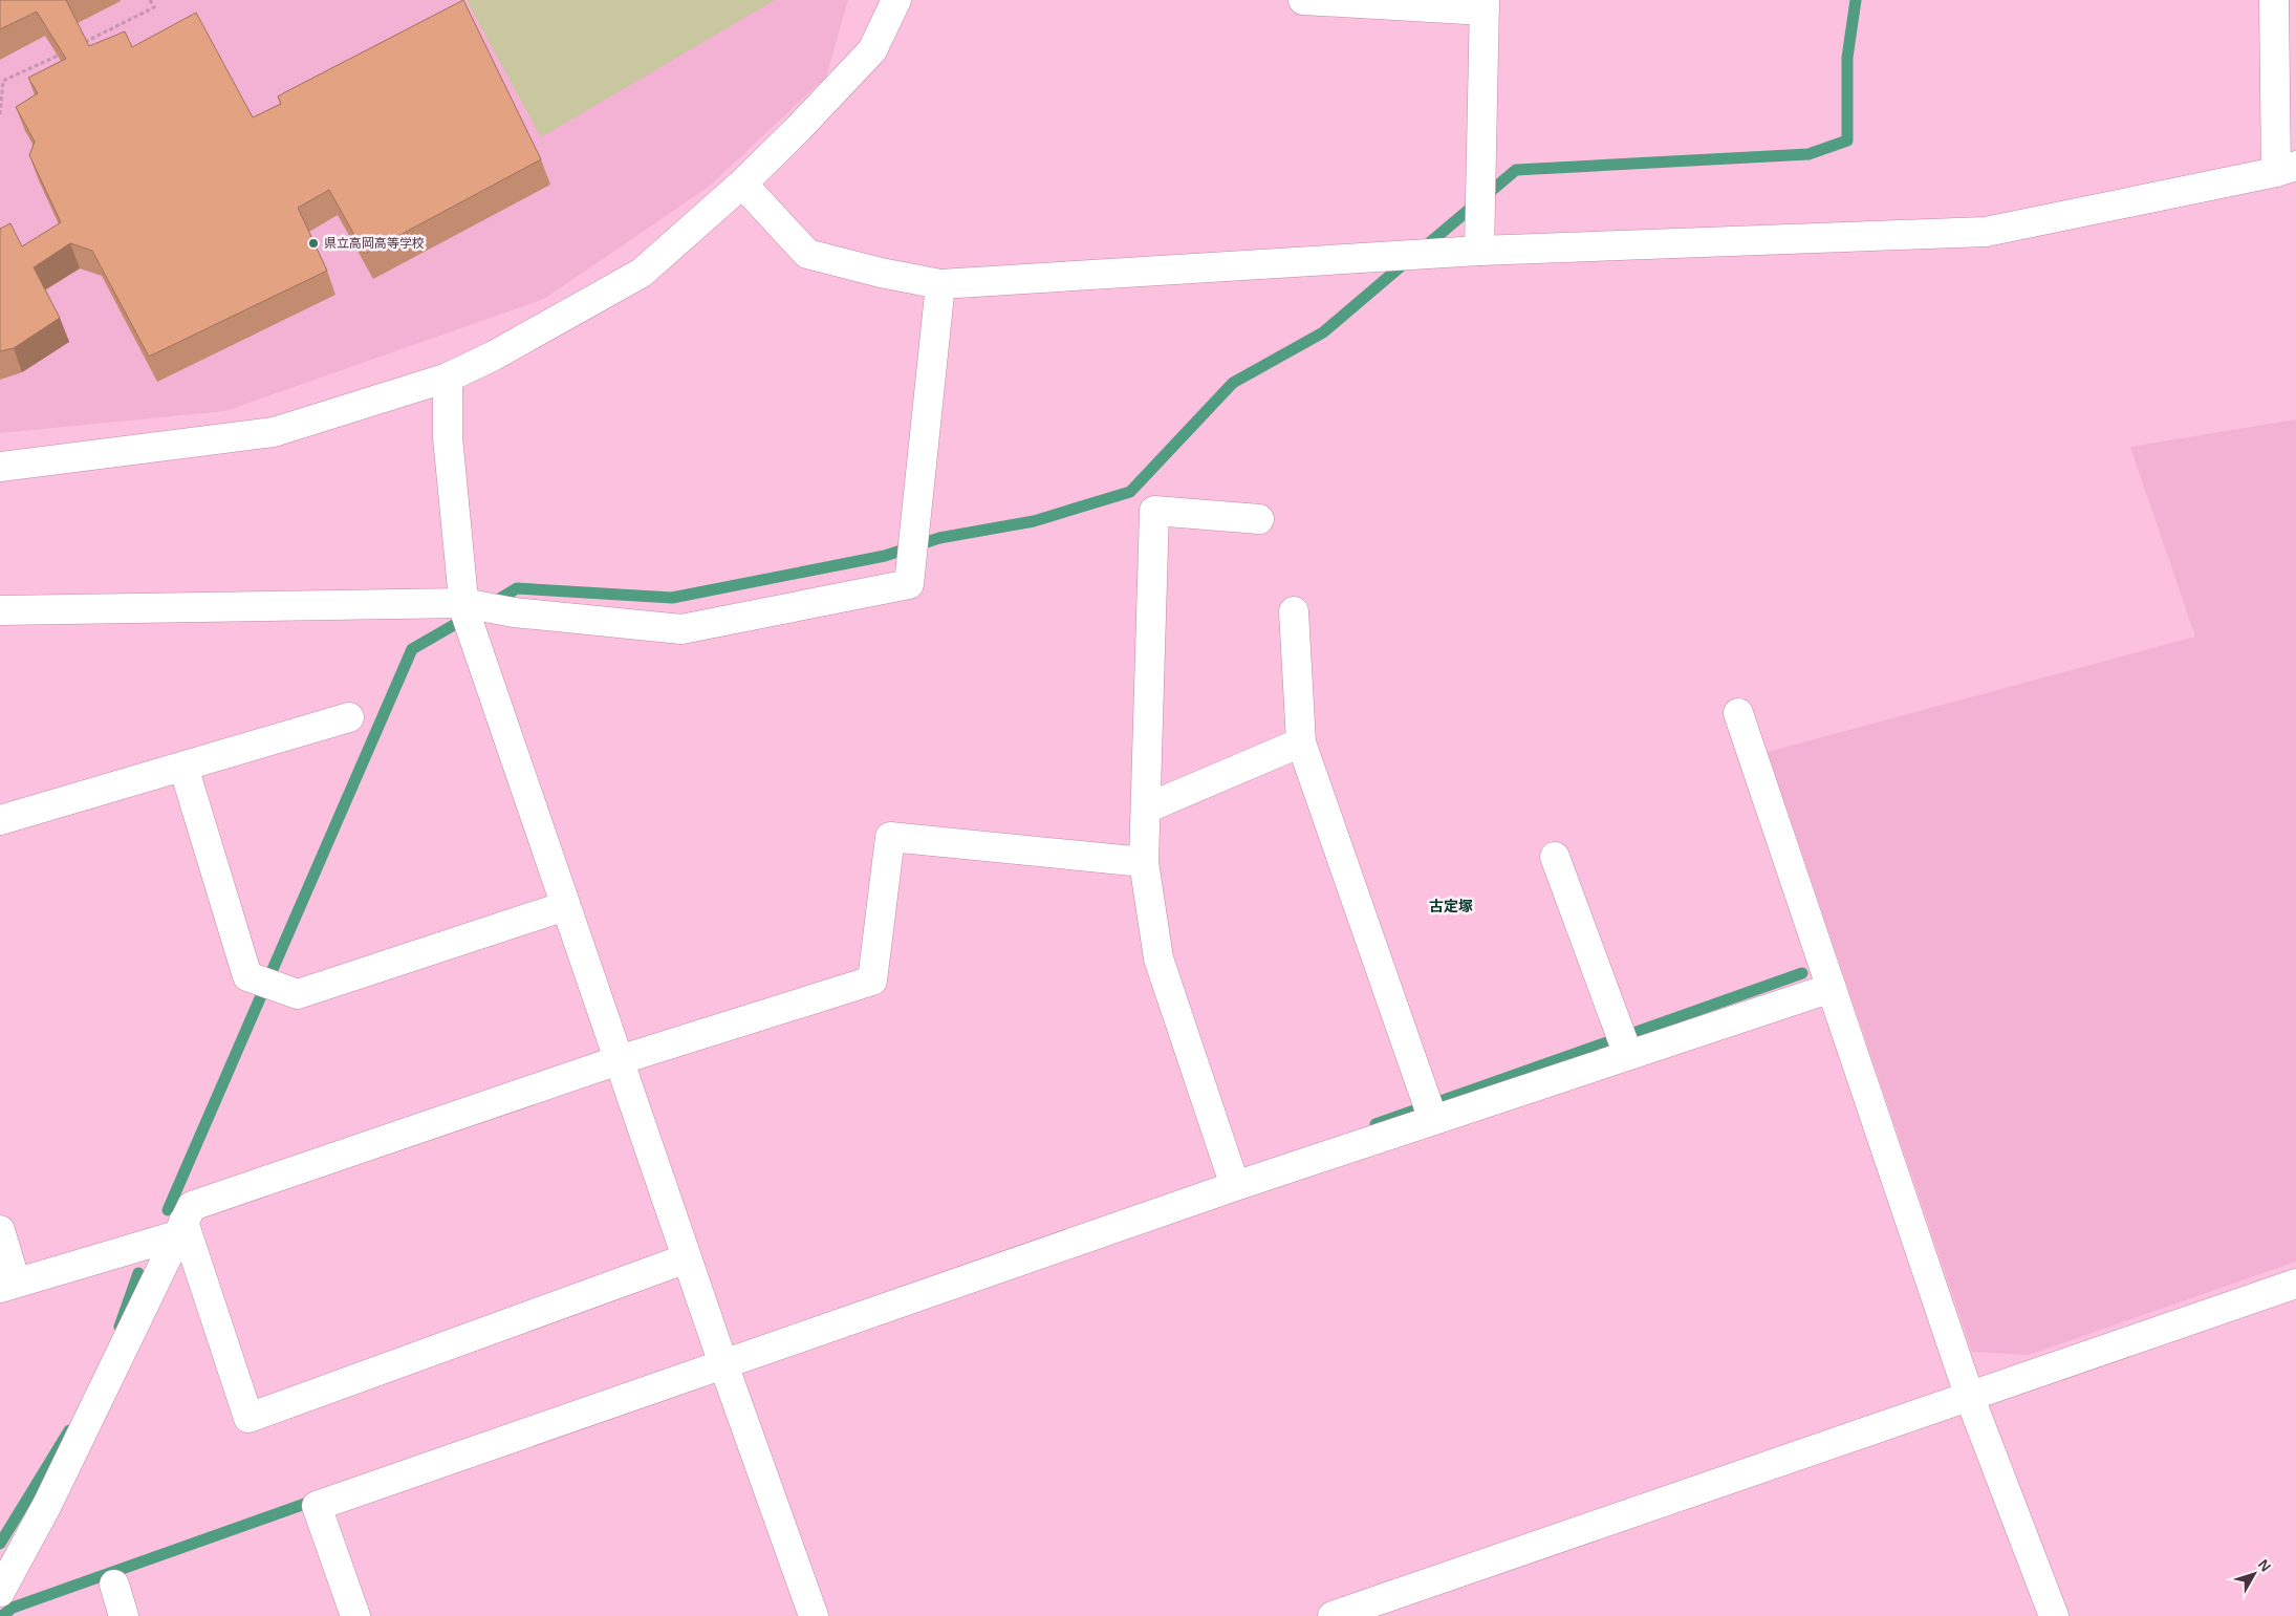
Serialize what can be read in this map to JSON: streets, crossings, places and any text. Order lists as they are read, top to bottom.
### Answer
{
  "districts": ["古定塚"],
  "places": ["県立高岡高等学校"],
  "north": "top right"
}
